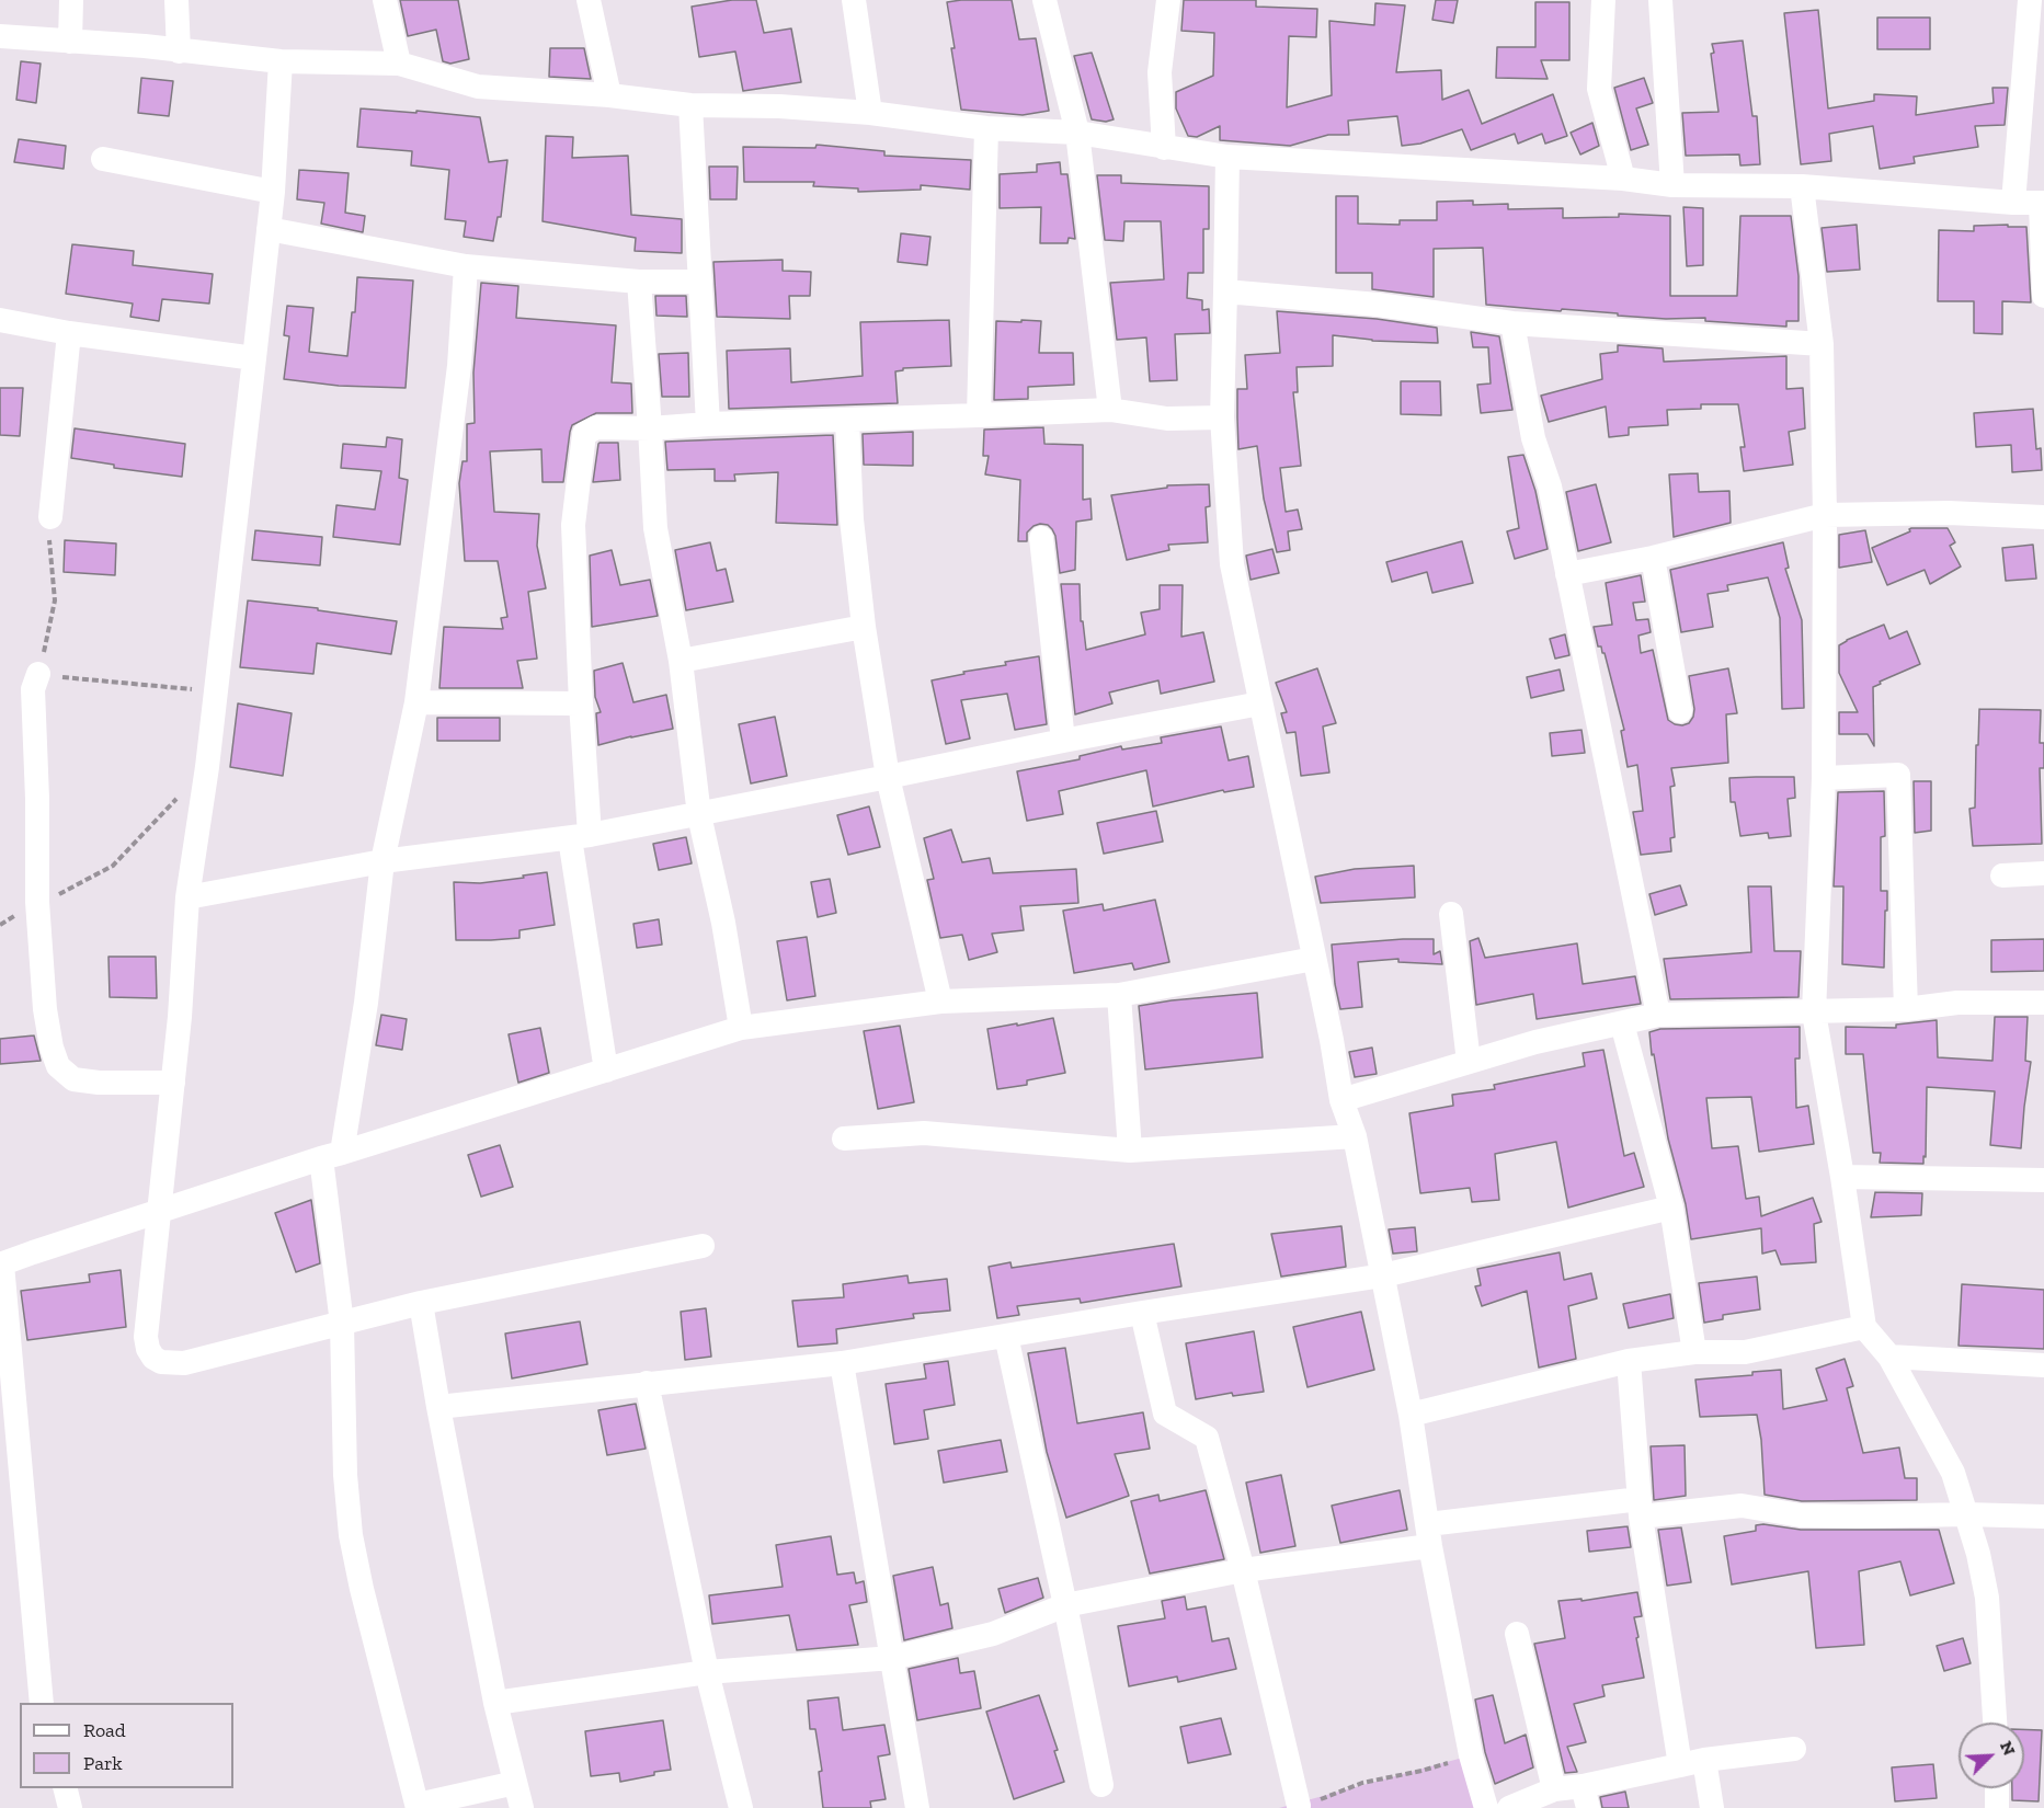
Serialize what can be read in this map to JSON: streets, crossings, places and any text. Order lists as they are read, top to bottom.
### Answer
{
  "legend": ["Road", "Park"],
  "north": "top right"
}
